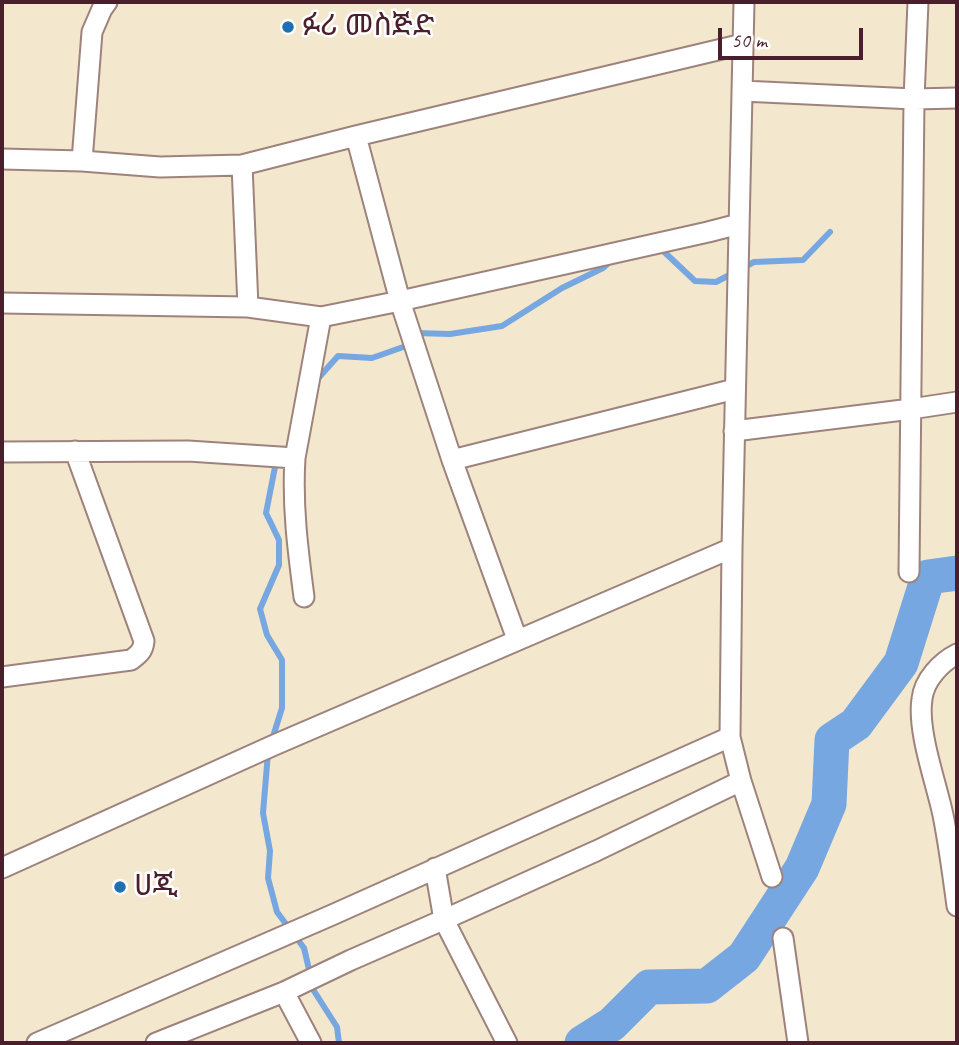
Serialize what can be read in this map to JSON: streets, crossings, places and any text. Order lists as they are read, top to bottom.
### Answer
{
  "places": ["ፉሪ መስጅድ", "ሀጂ"],
  "scale_bar": "50 m"
}
